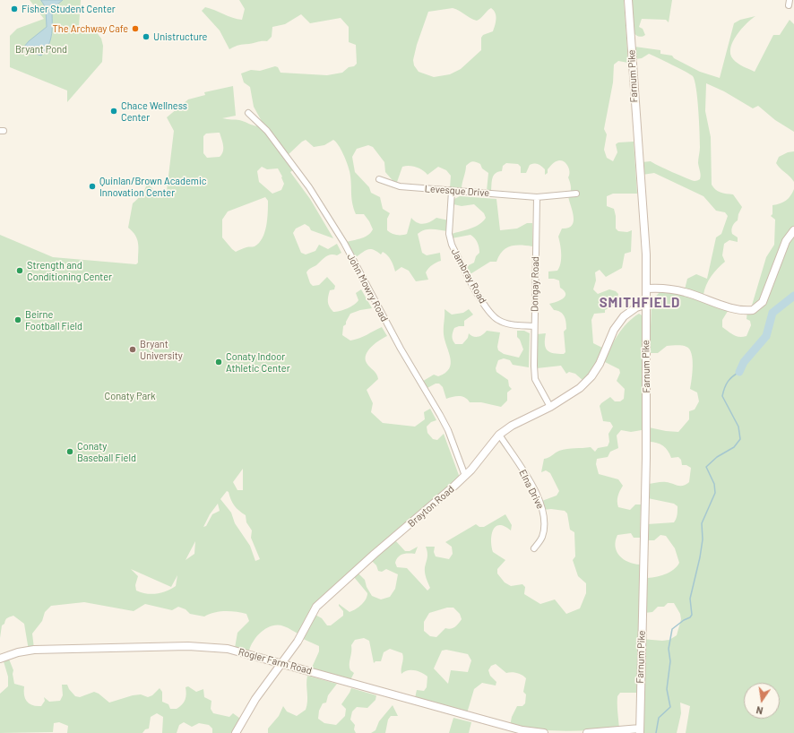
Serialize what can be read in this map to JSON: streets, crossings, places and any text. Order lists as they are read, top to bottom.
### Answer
{
  "streets": {
    "street": [
      "Farnum Pike",
      "Levesque Drive",
      "Jambray Road",
      "Dongay Road",
      "John Mowry Road",
      "Elna Drive",
      "Brayton Road",
      "Rogler Farm Road"
    ]
  },
  "crossings": [
    ["Farnum Pike", "Brayton Road"],
    ["Levesque Drive", "Jambray Road"],
    ["Levesque Drive", "Dongay Road"],
    ["Jambray Road", "Dongay Road"],
    ["Dongay Road", "Brayton Road"],
    ["John Mowry Road", "Brayton Road"],
    ["Elna Drive", "Brayton Road"],
    ["Brayton Road", "Rogler Farm Road"]
  ],
  "districts": ["SMITHFIELD"],
  "parks": ["Bryant Pond", "Conaty Park"],
  "places": [
    "Fisher Student Center",
    "The Archway Cafe",
    "Unistructure",
    "Chace Wellness Center",
    "Quinlan/Brown Academic Innovation Center",
    "Strength and Conditioning Center",
    "Beirne Football Field",
    "Bryant University",
    "Conaty Indoor Athletic Center",
    "Conaty Baseball Field"
  ],
  "north": "bottom"
}
